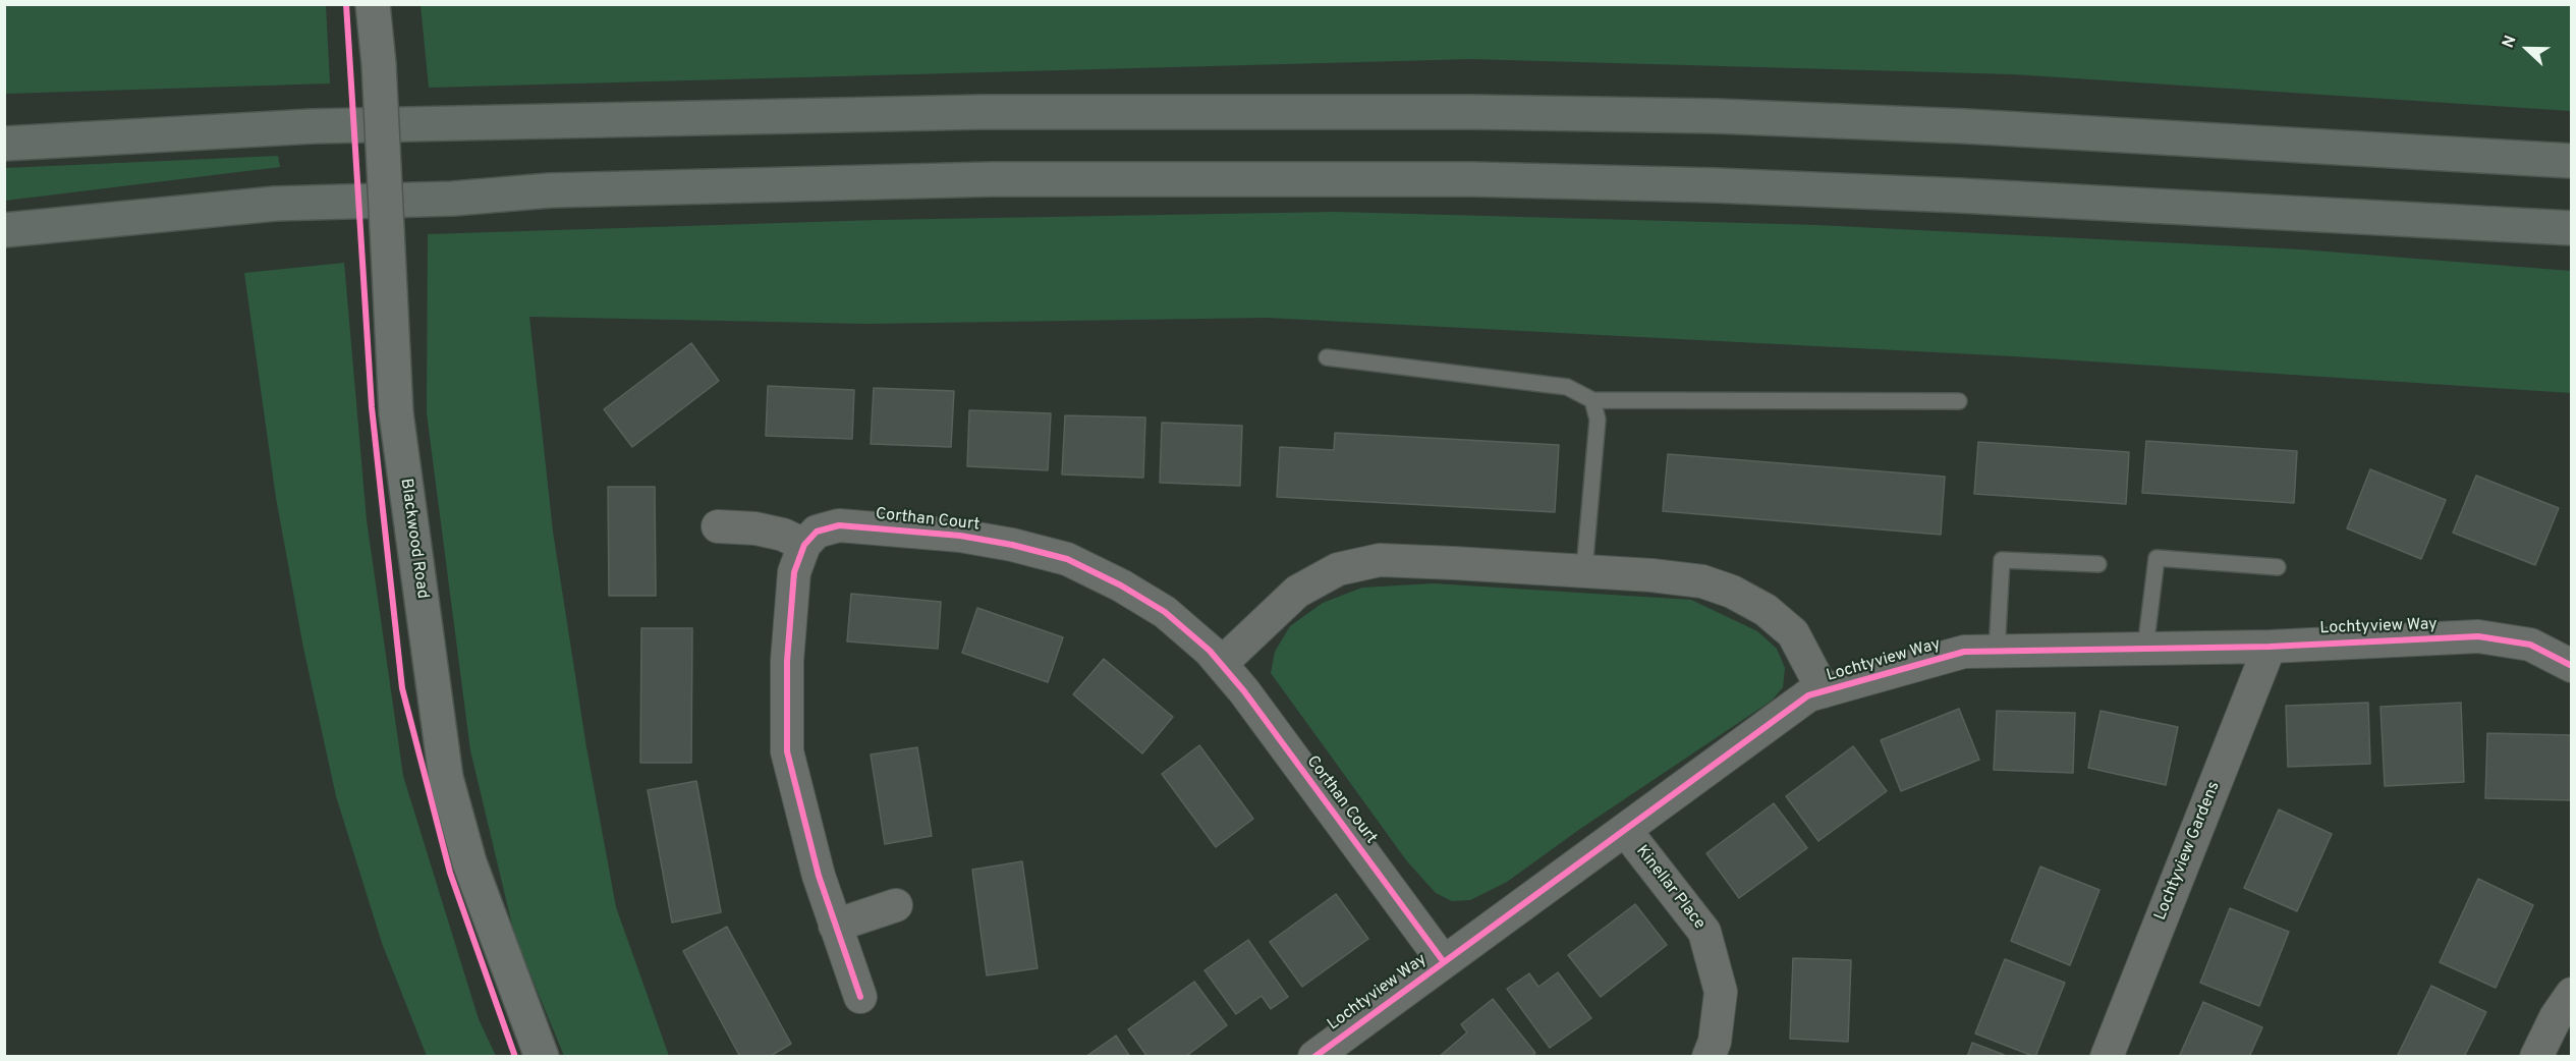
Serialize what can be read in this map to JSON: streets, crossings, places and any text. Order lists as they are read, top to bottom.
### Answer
{
  "streets": {
    "main road": ["Blackwood Road"],
    "street": [
      "Corthan Court",
      "Lochtyview Way",
      "Lochtyview Gardens",
      "Kinellar Place"
    ]
  },
  "crossings": [
    ["Corthan Court", "Lochtyview Way"],
    ["Lochtyview Way", "Lochtyview Gardens"],
    ["Lochtyview Way", "Kinellar Place"]
  ],
  "north": "left"
}
